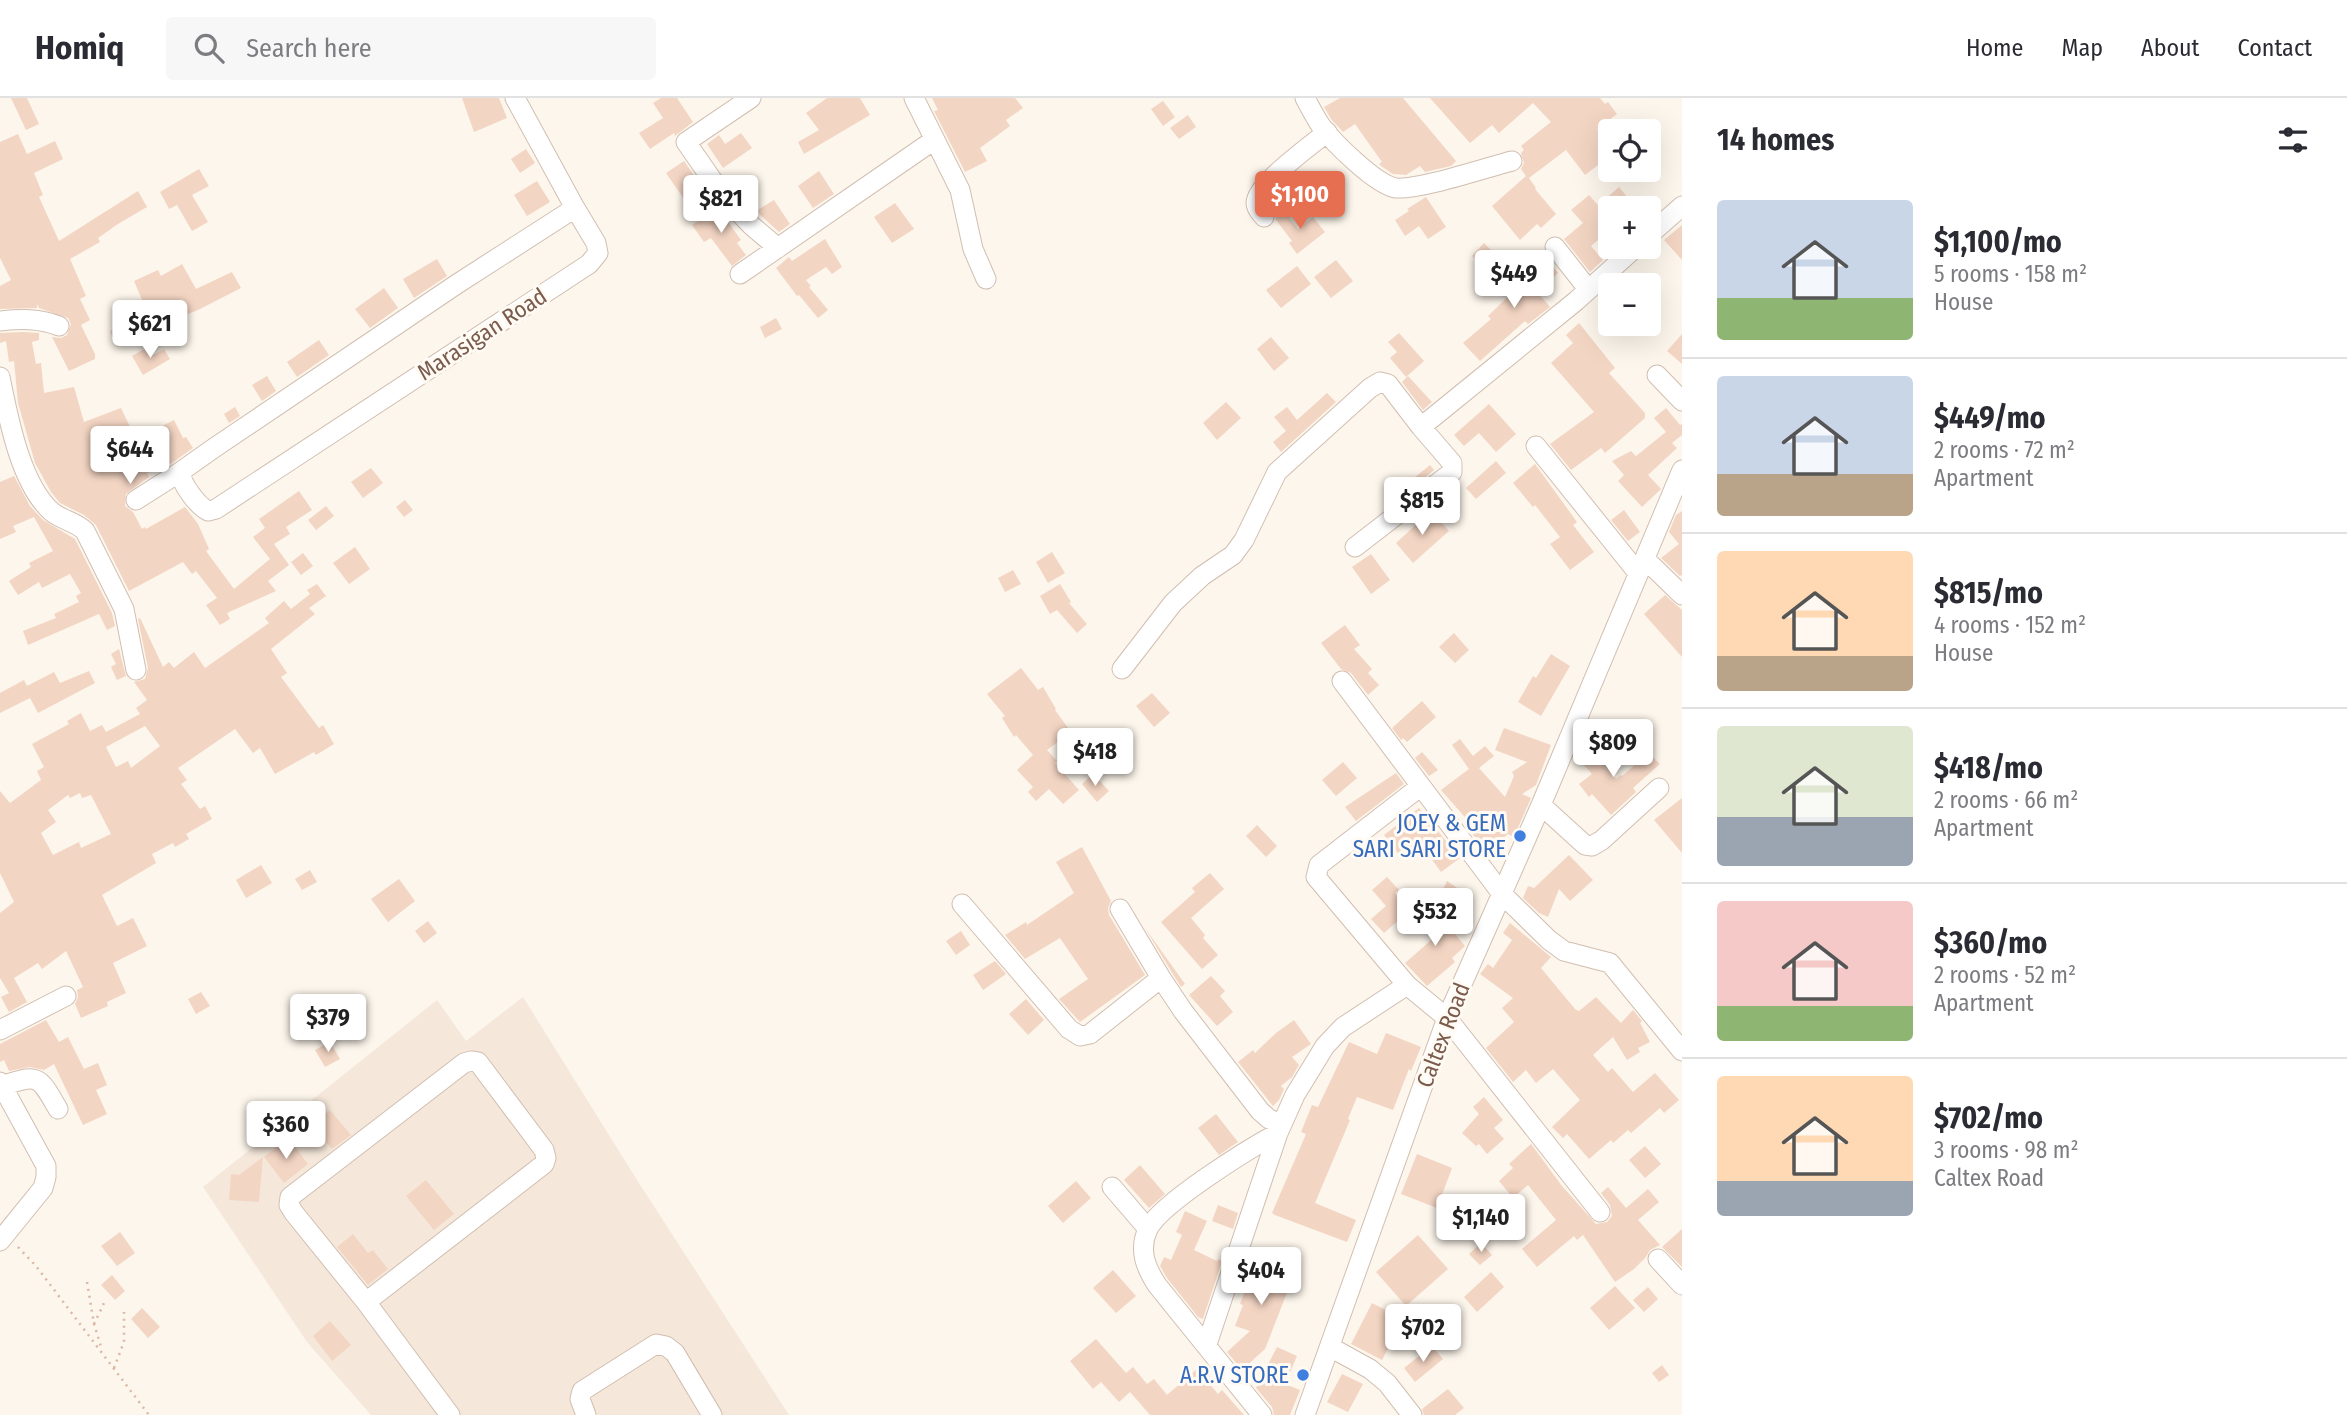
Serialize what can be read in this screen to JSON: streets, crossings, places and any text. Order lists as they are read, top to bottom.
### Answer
{
  "streets": {
    "street": ["Marasigan Road", "Caltex Road"]
  },
  "places": ["JOEY & GEM SARI SARI STORE", "A.R.V STORE"],
  "page": {
    "header": "Homiq",
    "search": "Search here",
    "nav": [
      "Home",
      "Map",
      "About",
      "Contact"
    ],
    "heading": "14 homes",
    "map_buttons": ["+", "−"],
    "price": [
      "$1,100",
      "$821",
      "$449",
      "$621",
      "$644",
      "$815",
      "$809",
      "$418",
      "$532",
      "$379",
      "$360",
      "$1,140",
      "$404",
      "$702"
    ],
    "list": [
      {
        "name": "$1,100/mo",
        "note": "5 rooms · 158 m² · House"
      },
      {
        "name": "$449/mo",
        "note": "2 rooms · 72 m² · Apartment"
      },
      {
        "name": "$815/mo",
        "note": "4 rooms · 152 m² · House"
      },
      {
        "name": "$418/mo",
        "note": "2 rooms · 66 m² · Apartment"
      },
      {
        "name": "$360/mo",
        "note": "2 rooms · 52 m² · Apartment"
      },
      {
        "name": "$702/mo",
        "note": "3 rooms · 98 m² · Caltex Road"
      }
    ]
  }
}
